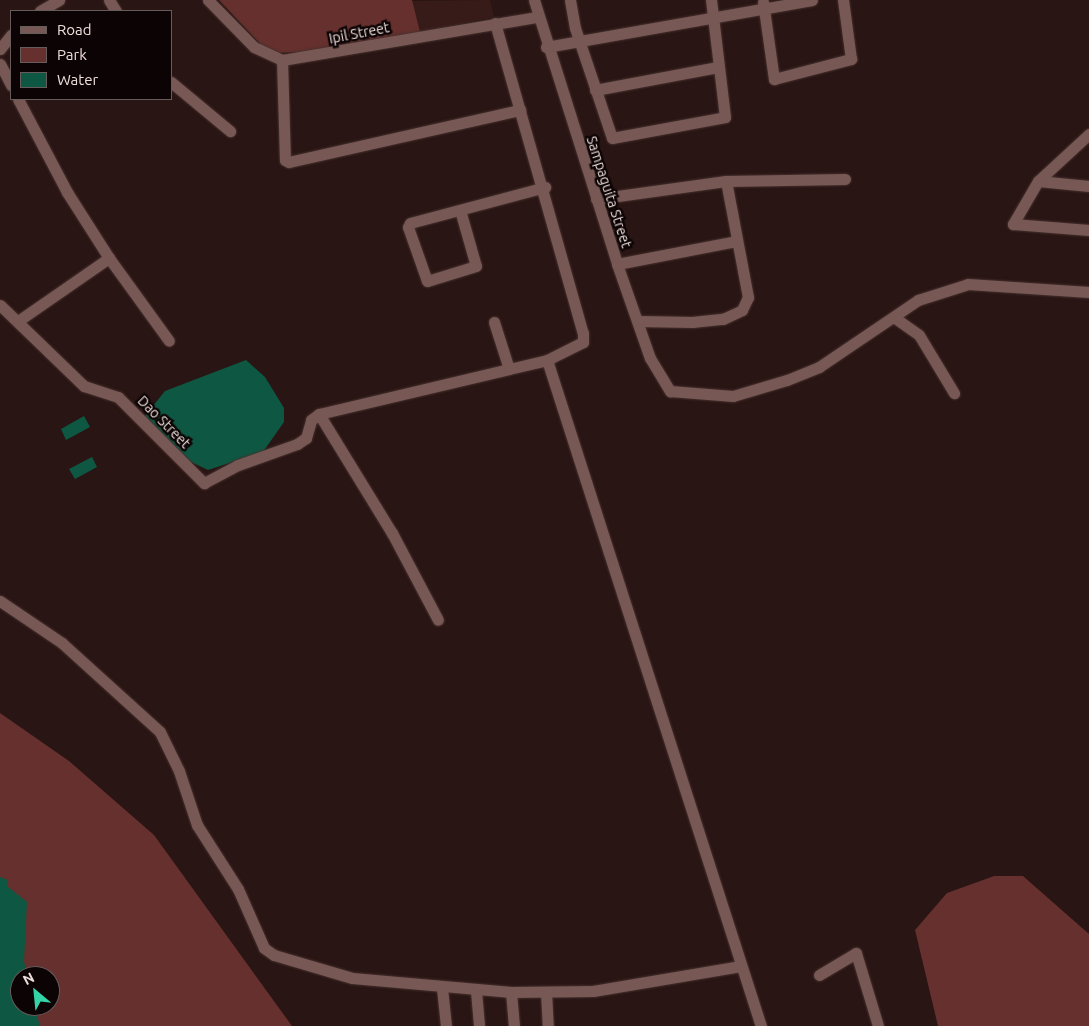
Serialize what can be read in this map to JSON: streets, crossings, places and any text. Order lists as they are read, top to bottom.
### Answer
{
  "streets": {
    "street": ["Ipil Street", "Sampaguita Street", "Dao Street"]
  },
  "crossings": [
    ["Ipil Street", "Sampaguita Street"]
  ],
  "legend": ["Road", "Park", "Water"],
  "north": "top left"
}
